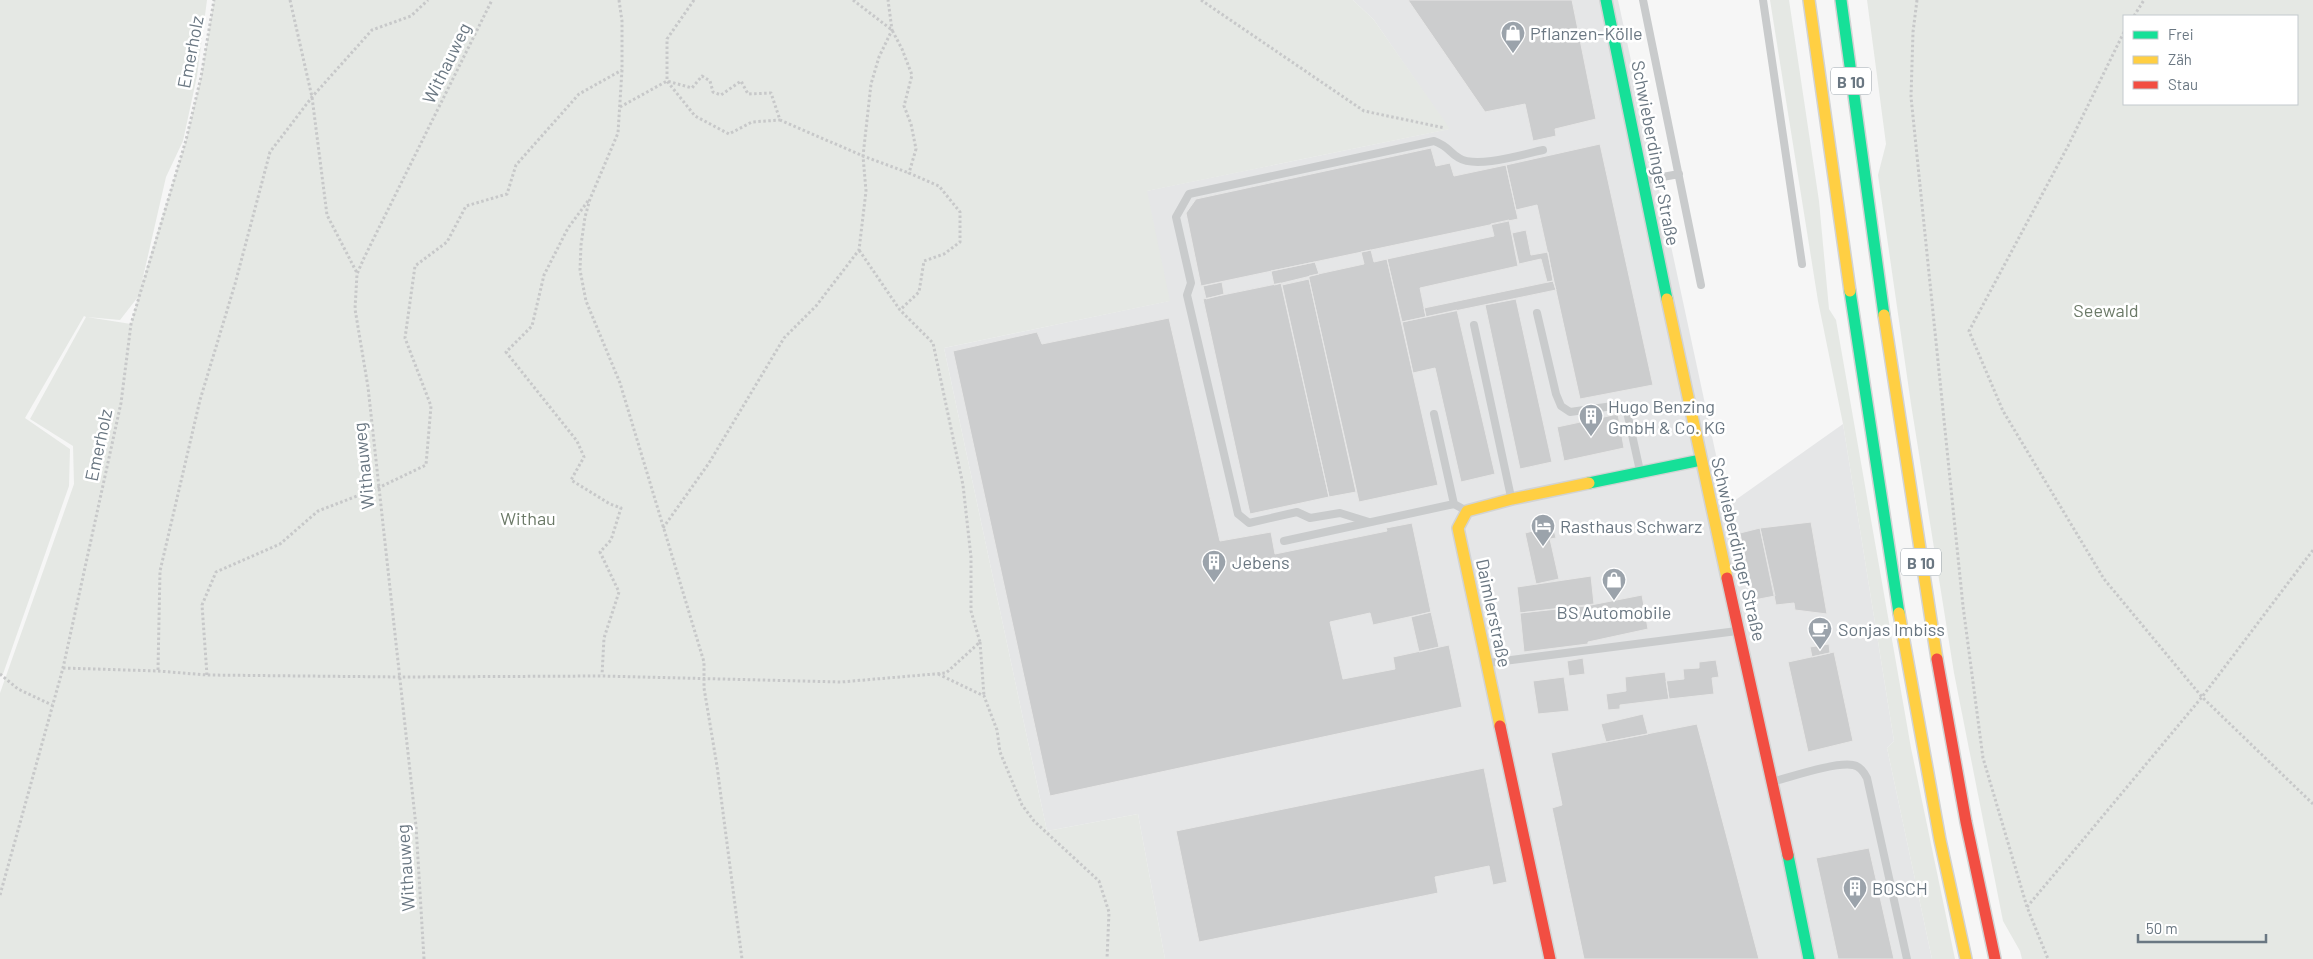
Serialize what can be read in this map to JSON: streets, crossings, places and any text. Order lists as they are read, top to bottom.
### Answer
{
  "streets": {
    "main road": ["B 10", "Schwieberdinger Straße", "Daimlerstraße"],
    "path": ["Emerholz", "Withauweg"]
  },
  "parks": ["Seewald", "Withau"],
  "places": {
    "shop": ["Pflanzen-Kölle", "BS Automobile"],
    "building": ["Hugo Benzing GmbH & Co. KG", "Jebens", "BOSCH"],
    "hotel": ["Rasthaus Schwarz"],
    "cafe": ["Sonjas Imbiss"]
  },
  "legend": ["Frei", "Zäh", "Stau"],
  "scale_bar": "50 m"
}
